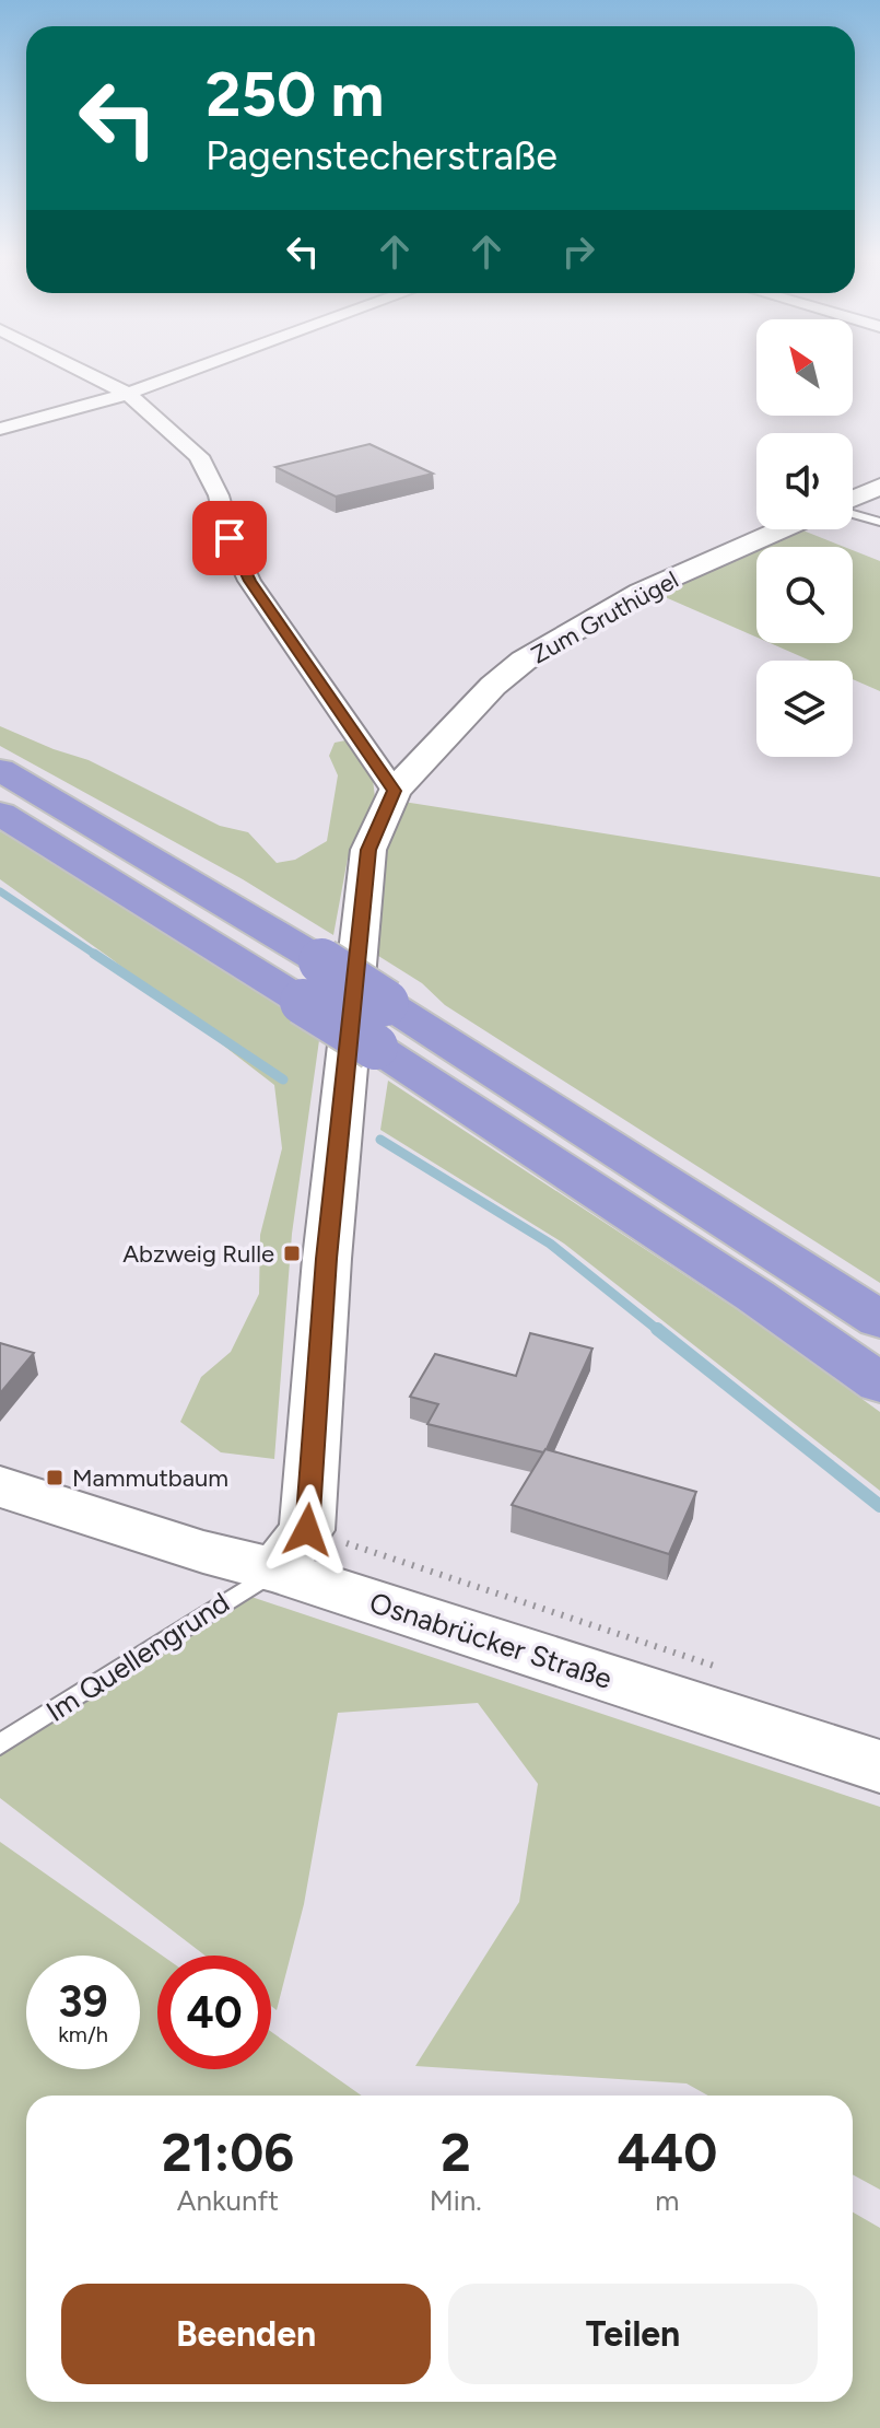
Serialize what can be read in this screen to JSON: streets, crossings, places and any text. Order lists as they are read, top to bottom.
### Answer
{
  "streets": {
    "street": ["Zum Gruthügel", "Osnabrücker Straße"],
    "lane": ["Im Quellengrund"]
  },
  "crossings": [
    ["Zum Gruthügel", "Osnabrücker Straße"],
    ["Zum Gruthügel", "Im Quellengrund"],
    ["Osnabrücker Straße", "Im Quellengrund"]
  ],
  "places": {
    "transit": ["Abzweig Rulle", "Mammutbaum"]
  },
  "north": "top left",
  "page": {
    "turn": ["250 m", "Pagenstecherstraße"],
    "speed": "39 km/h",
    "limit": "40",
    "eta": [
      "21:06",
      "Ankunft",
      "2",
      "Min.",
      "440",
      "m"
    ],
    "buttons": ["Beenden", "Teilen"]
  }
}
